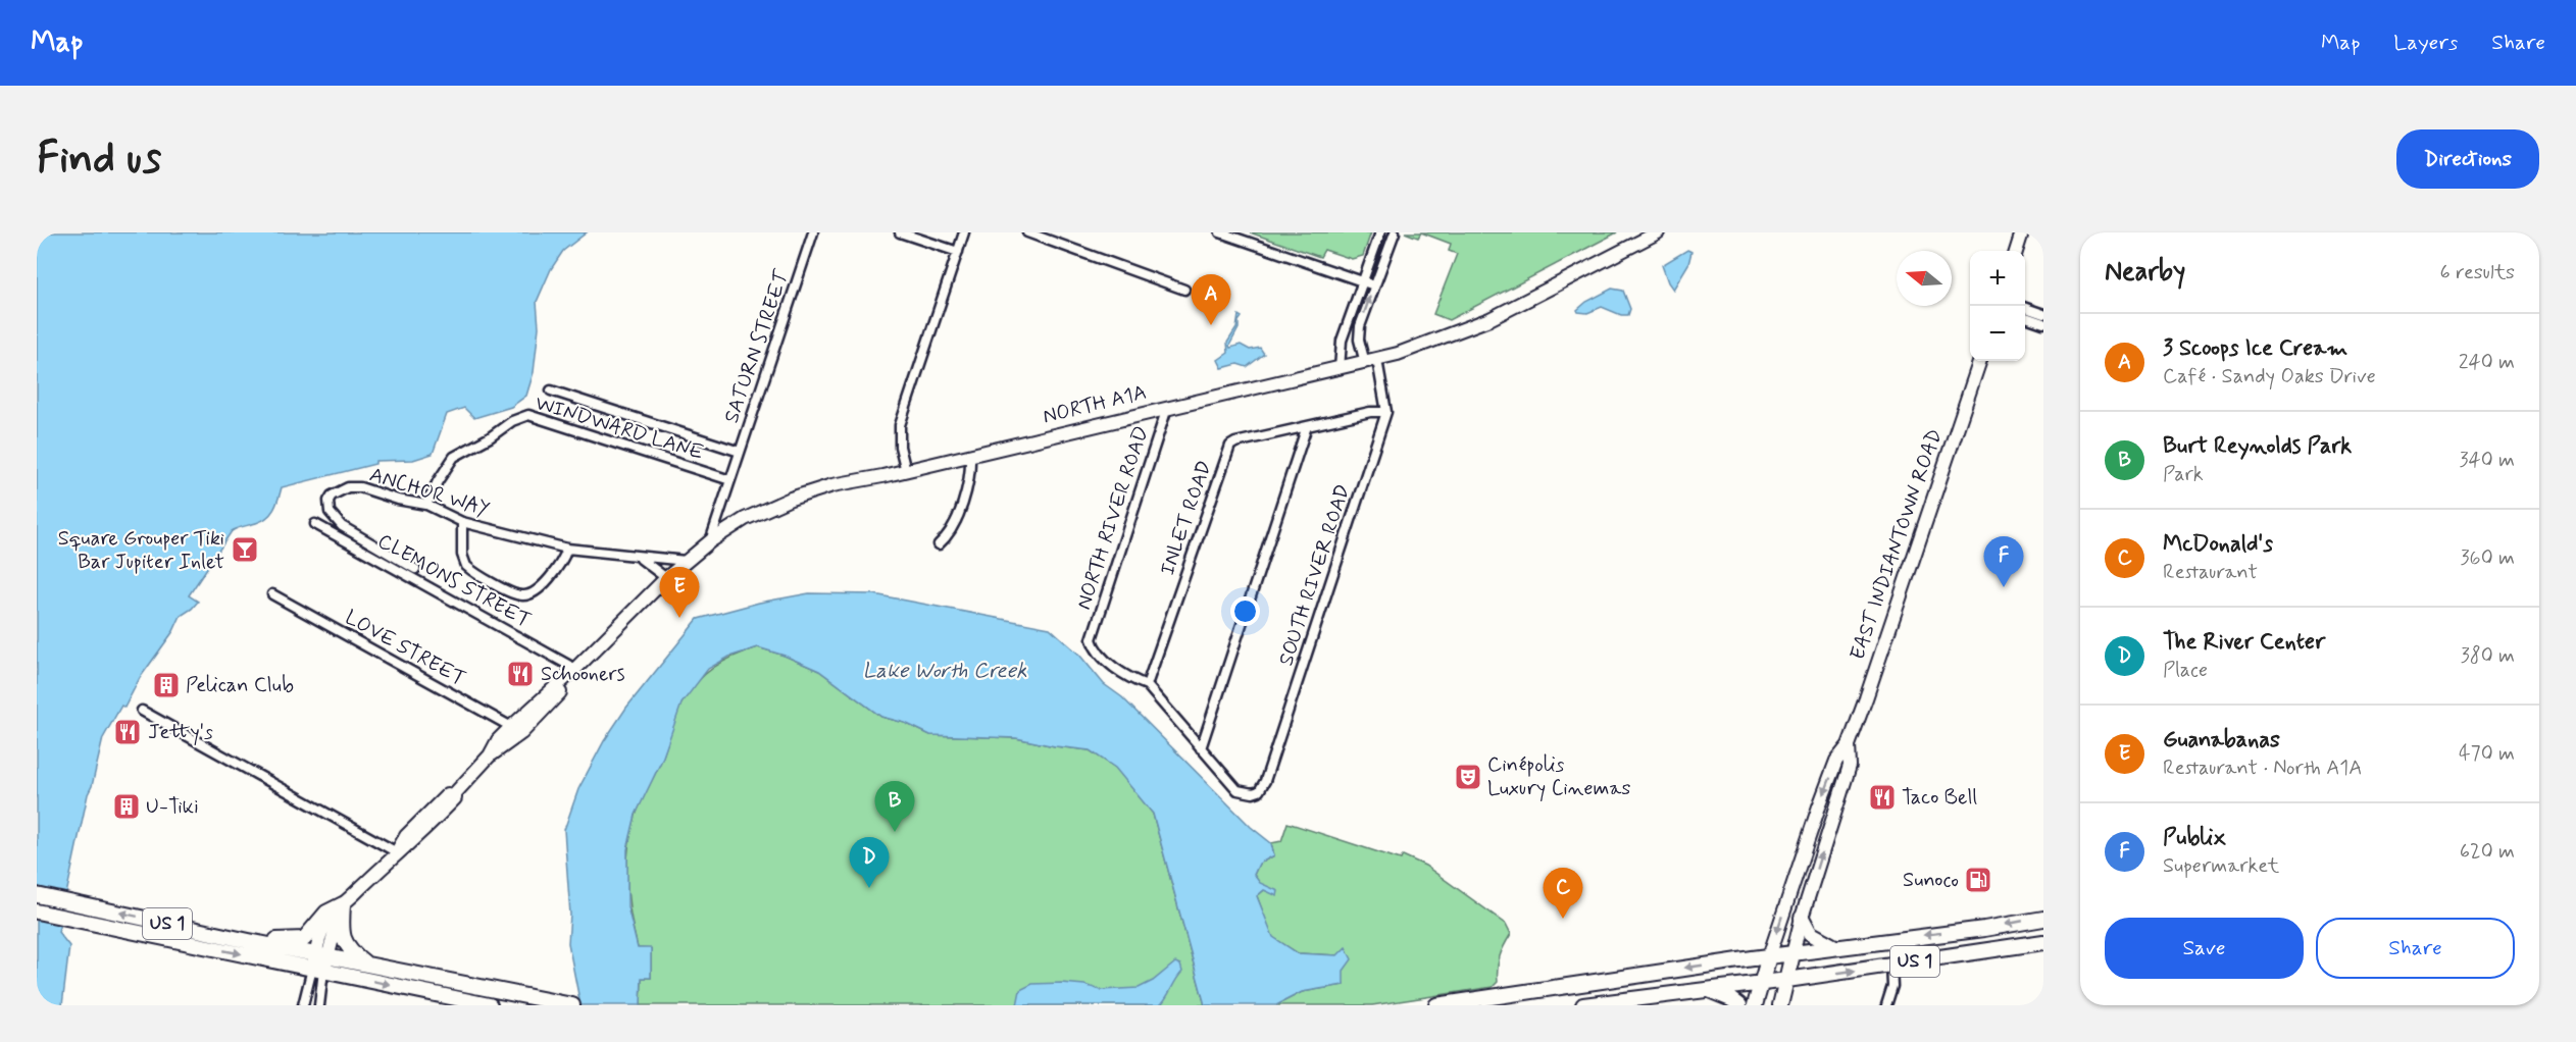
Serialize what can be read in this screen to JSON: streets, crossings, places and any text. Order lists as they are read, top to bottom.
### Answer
{
  "streets": {
    "main road": ["EAST INDIANTOWN ROAD", "US 1"],
    "street": [
      "SATURN STREET",
      "NORTH A1A",
      "WINDWARD LANE",
      "ANCHOR WAY",
      "NORTH RIVER ROAD",
      "INLET ROAD",
      "SOUTH RIVER ROAD",
      "CLEMONS STREET",
      "LOVE STREET"
    ]
  },
  "crossings": [
    ["SATURN STREET", "NORTH A1A"],
    ["SATURN STREET", "WINDWARD LANE"],
    ["NORTH A1A", "ANCHOR WAY"],
    ["NORTH A1A", "NORTH RIVER ROAD"],
    ["NORTH A1A", "SOUTH RIVER ROAD"],
    ["NORTH A1A", "CLEMONS STREET"],
    ["NORTH A1A", "LOVE STREET"],
    ["NORTH A1A", "US 1"],
    ["WINDWARD LANE", "ANCHOR WAY"],
    ["NORTH RIVER ROAD", "INLET ROAD"],
    ["INLET ROAD", "SOUTH RIVER ROAD"],
    ["EAST INDIANTOWN ROAD", "US 1"]
  ],
  "water": ["Lake Worth Creek"],
  "places": {
    "bar": ["Square Grouper Tiki Bar Jupiter Inlet"],
    "restaurant": ["Schooners", "Jetty's", "Taco Bell"],
    "building": ["Pelican Club", "U-Tiki"],
    "theatre": ["Cinépolis Luxury Cinemas"],
    "fuel station": ["Sunoco"]
  },
  "north": "left",
  "page": {
    "header": "Map",
    "nav": ["Map", "Layers", "Share"],
    "buttons": [
      "Directions",
      ["Save", "Share"]
    ],
    "title": "Find us",
    "heading": ["Nearby", "6 results"],
    "map_buttons": ["+", "−"],
    "pins": [
      "A",
      "F",
      "E",
      "B",
      "D",
      "C"
    ],
    "list": [
      {
        "mark": "A",
        "name": "3 Scoops Ice Cream",
        "note": "Café · Sandy Oaks Drive",
        "value": "240 m"
      },
      {
        "mark": "B",
        "name": "Burt Reynolds Park",
        "note": "Park",
        "value": "340 m"
      },
      {
        "mark": "C",
        "name": "McDonald's",
        "note": "Restaurant",
        "value": "360 m"
      },
      {
        "mark": "D",
        "name": "The River Center",
        "note": "Place",
        "value": "380 m"
      },
      {
        "mark": "E",
        "name": "Guanabanas",
        "note": "Restaurant · North A1A",
        "value": "470 m"
      },
      {
        "mark": "F",
        "name": "Publix",
        "note": "Supermarket",
        "value": "620 m"
      }
    ]
  }
}
